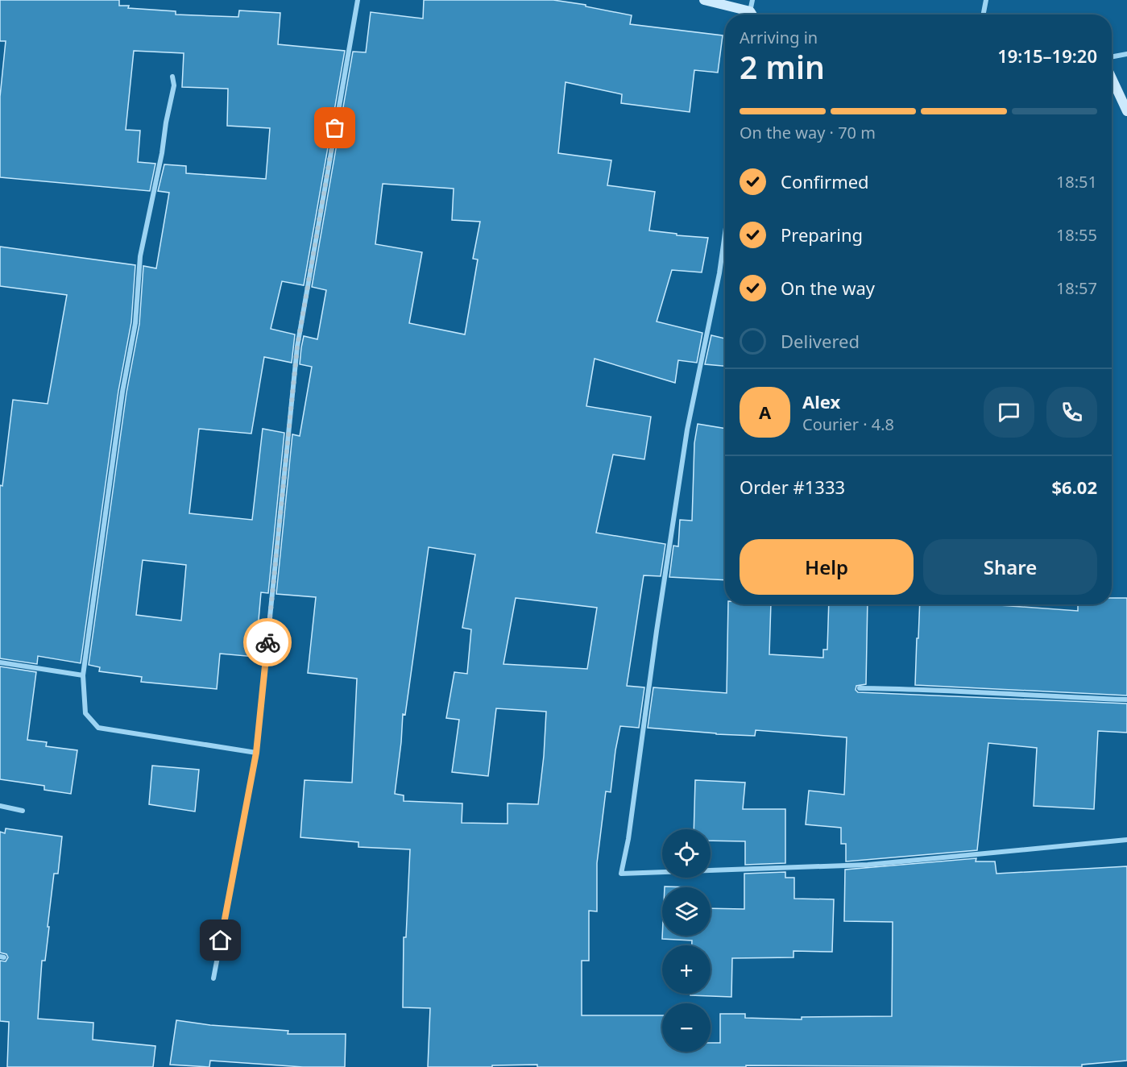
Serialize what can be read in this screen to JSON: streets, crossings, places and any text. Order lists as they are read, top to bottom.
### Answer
{
  "page": {
    "heading": ["2 min", "Arriving in", "19:15–19:20"],
    "panel": [
      "Alex",
      "Courier · 4.8",
      "Order #1333",
      "$6.02"
    ],
    "bar": "On the way · 70 m",
    "list": [
      ["Confirmed", "18:51"],
      ["Preparing", "18:55"],
      ["On the way", "18:57"],
      "Delivered"
    ],
    "round": "A",
    "buttons": ["Help", "Share"],
    "map_buttons": ["+", "−"]
  }
}
